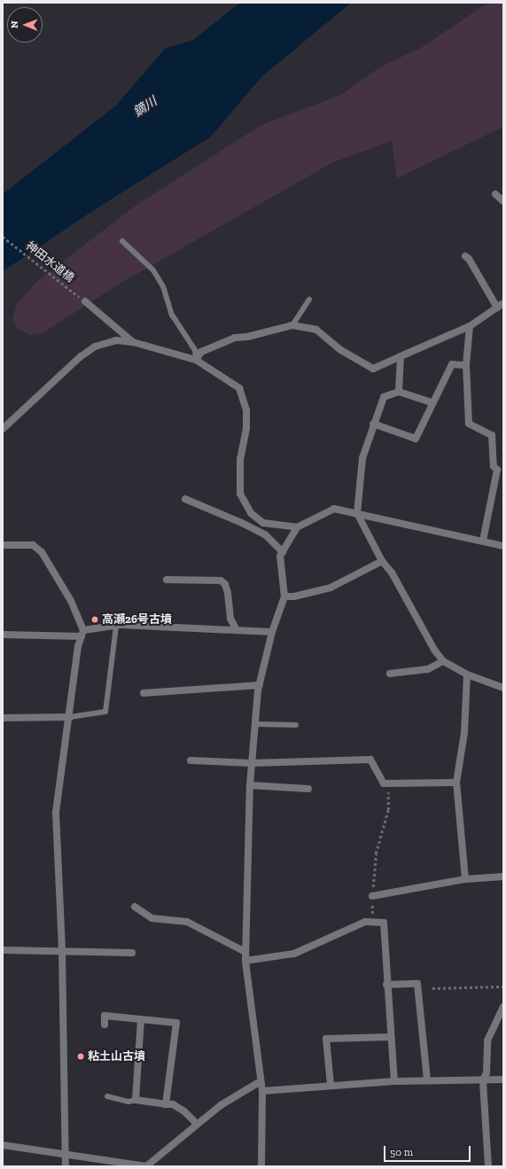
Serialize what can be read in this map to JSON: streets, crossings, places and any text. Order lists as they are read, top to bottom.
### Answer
{
  "streets": {
    "path": ["神田水道橋"]
  },
  "water": ["鏑川"],
  "places": ["高瀬26号古墳", "粘土山古墳"],
  "scale_bar": "50 m",
  "north": "left"
}
